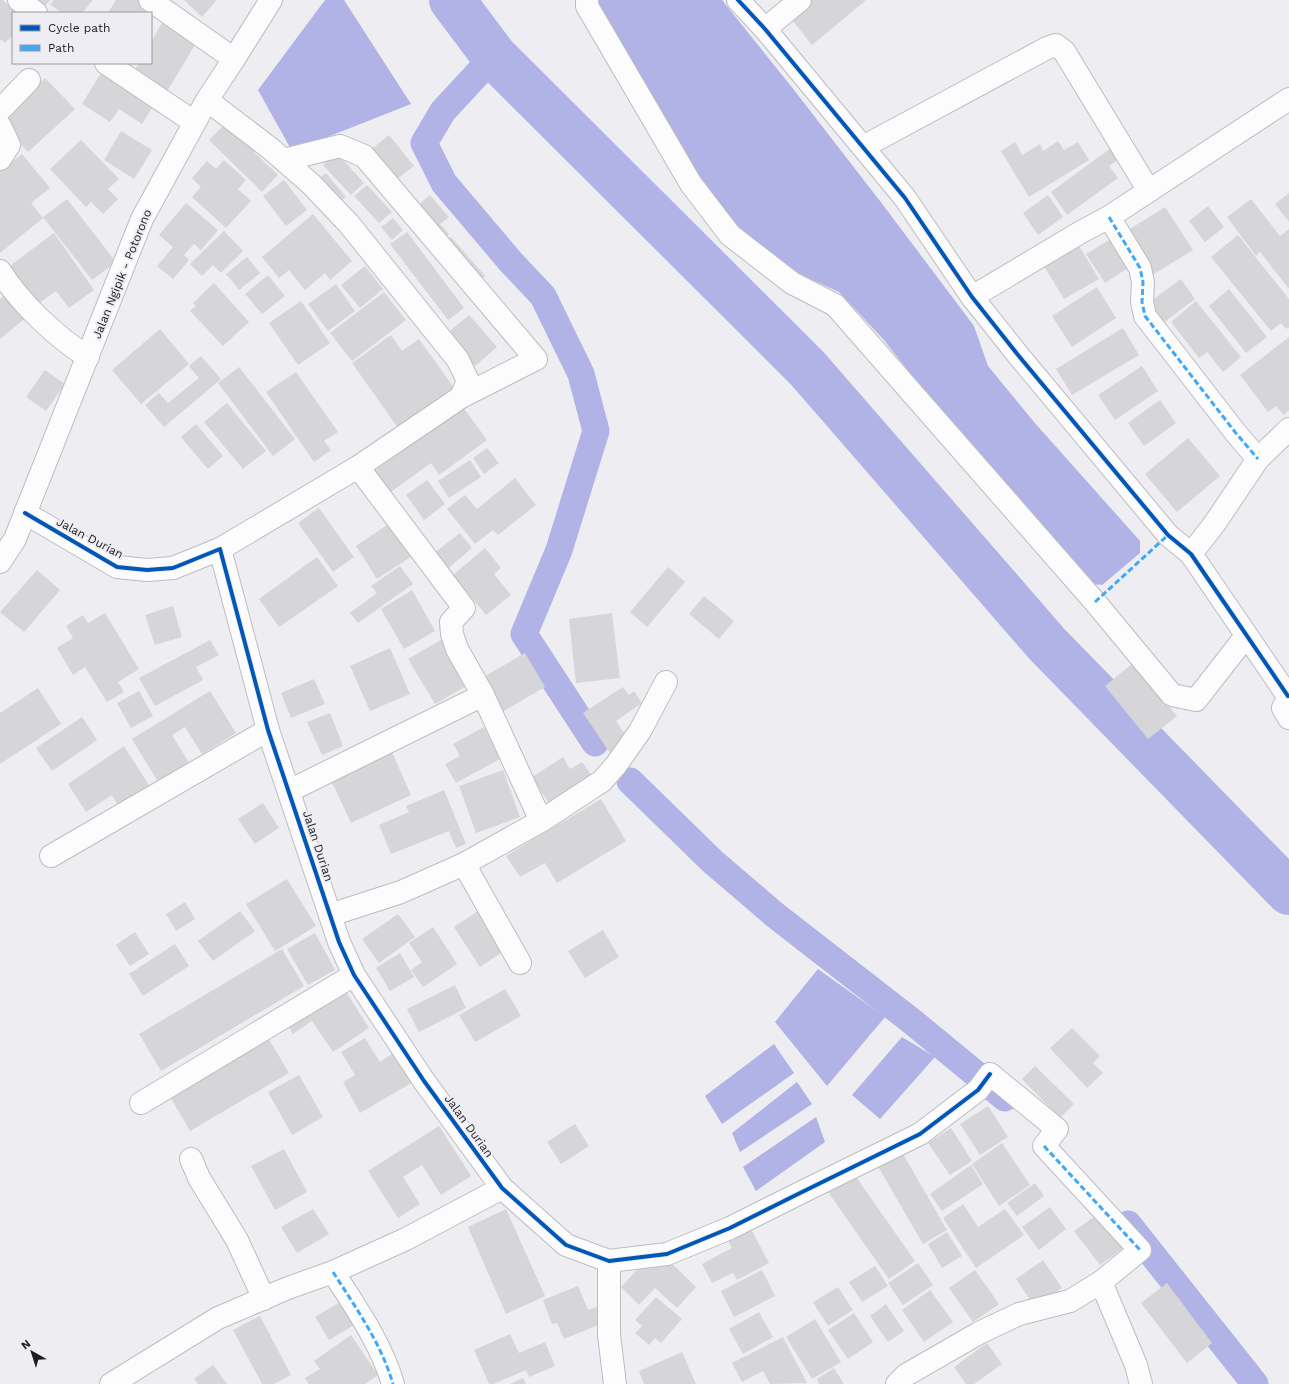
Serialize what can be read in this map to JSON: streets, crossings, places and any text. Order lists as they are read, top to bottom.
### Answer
{
  "streets": {
    "street": ["Jalan Ngipik - Potorono", "Jalan Durian"]
  },
  "crossings": [
    ["Jalan Ngipik - Potorono", "Jalan Durian"]
  ],
  "legend": ["Cycle path", "Path"],
  "north": "top left"
}
